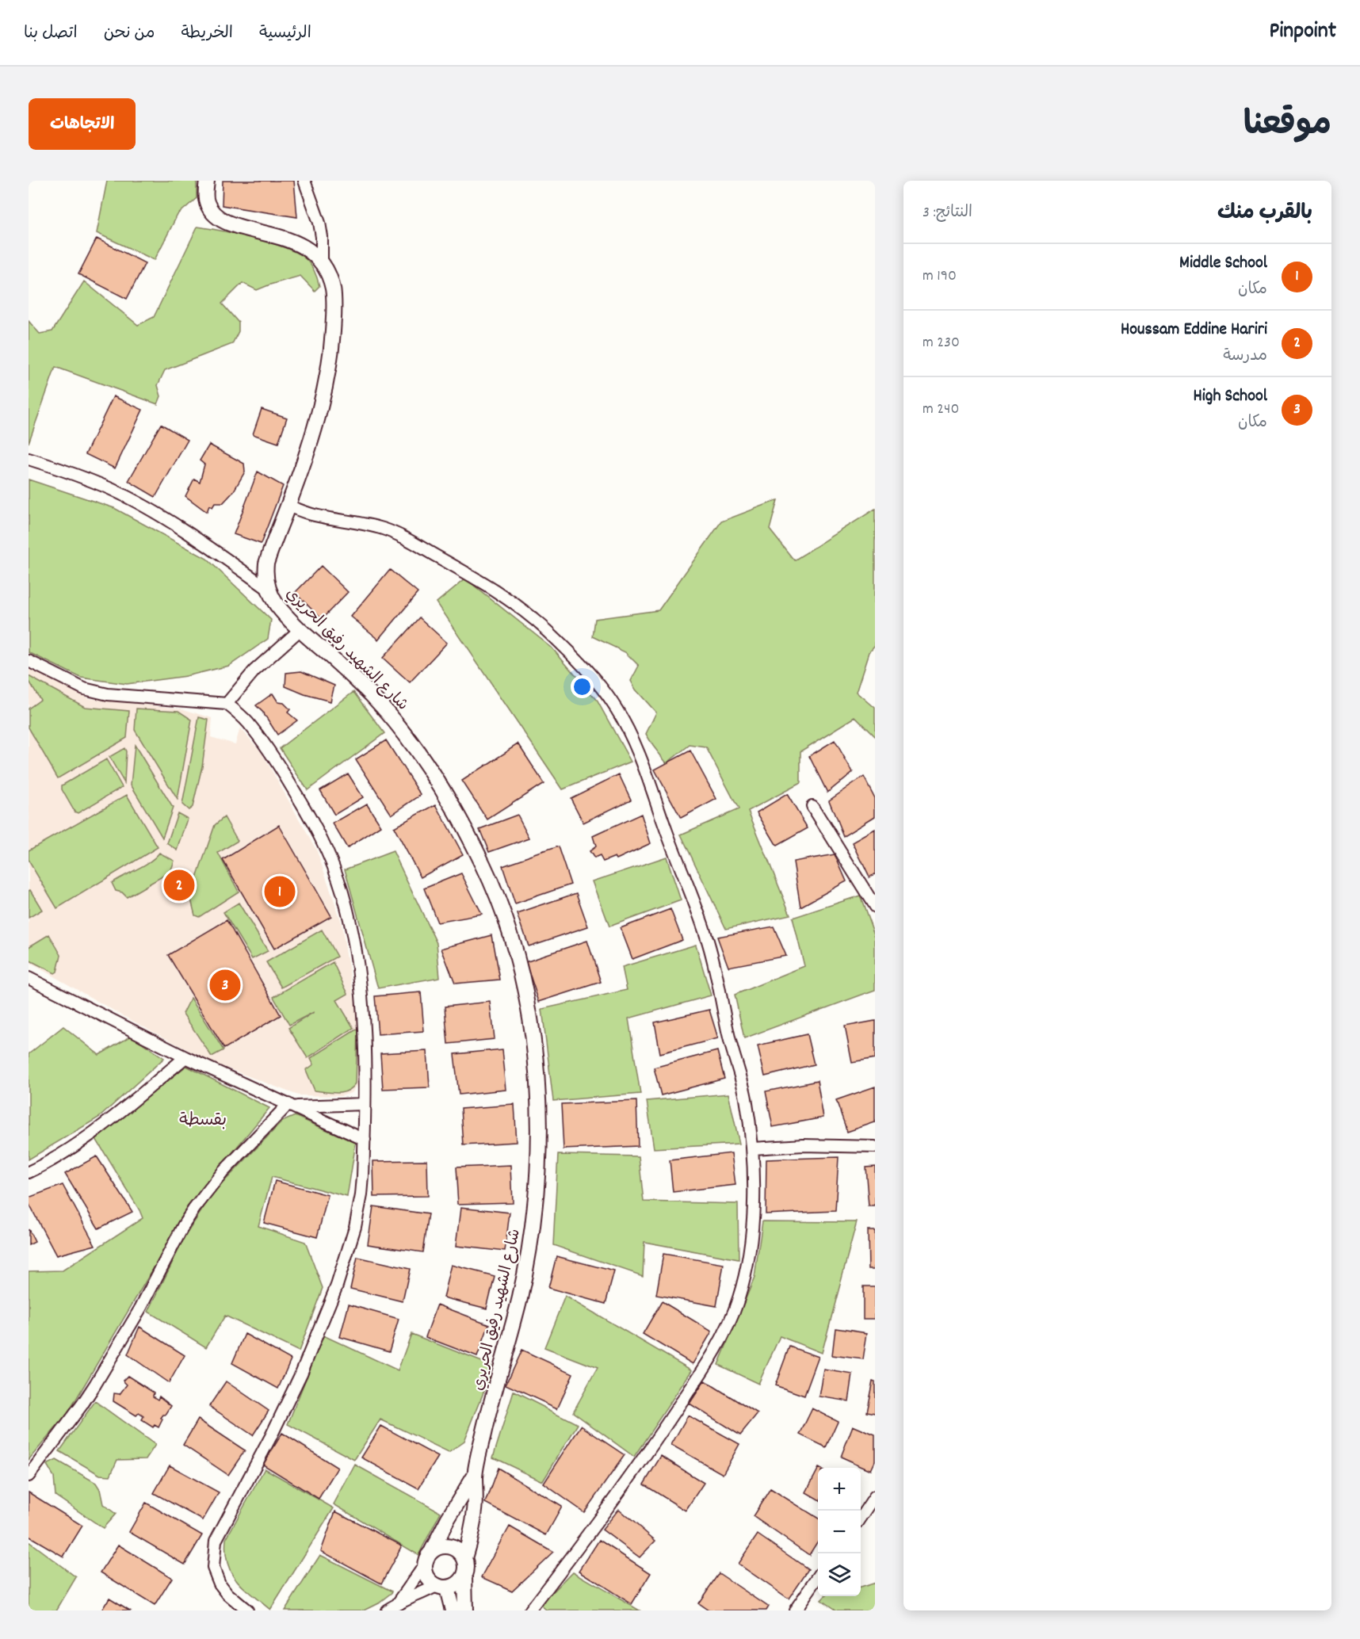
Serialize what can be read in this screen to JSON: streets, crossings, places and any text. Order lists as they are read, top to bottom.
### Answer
{
  "streets": {
    "street": ["شارع الشهيد رفيق الحريري"]
  },
  "districts": ["بقسطة"],
  "page": {
    "header": "Pinpoint",
    "nav": [
      "الرئيسية",
      "الخريطة",
      "من نحن",
      "اتصل بنا"
    ],
    "title": "موقعنا",
    "buttons": "الاتجاهات",
    "heading": ["بالقرب منك", "النتائج: 3"],
    "list": [
      {
        "mark": "1",
        "name": "Middle School",
        "note": "مكان",
        "value": "190 m"
      },
      {
        "mark": "2",
        "name": "Houssam Eddine Hariri",
        "note": "مدرسة",
        "value": "230 m"
      },
      {
        "mark": "3",
        "name": "High School",
        "note": "مكان",
        "value": "240 m"
      }
    ],
    "pins": ["2", "1", "3"],
    "map_buttons": ["+", "−"]
  }
}
